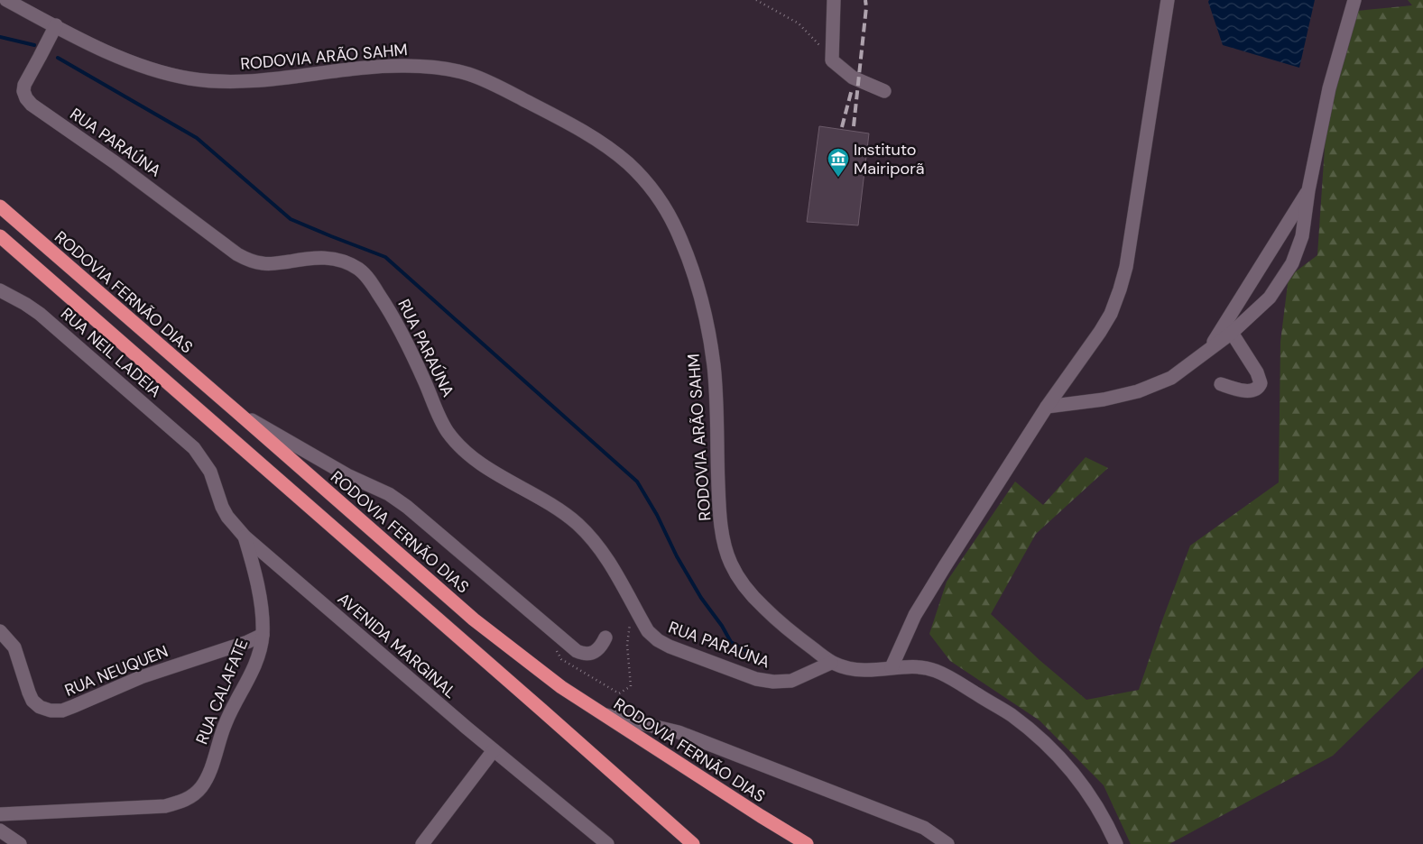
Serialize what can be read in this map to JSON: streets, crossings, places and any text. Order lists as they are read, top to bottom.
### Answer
{
  "streets": {
    "highway": ["RODOVIA FERNÃO DIAS"],
    "street": [
      "RODOVIA ARÃO SAHM",
      "RUA PARAÚNA",
      "RUA NEIL LADEIA",
      "AVENIDA MARGINAL",
      "RUA NEUQUEN",
      "RUA CALAFATE"
    ]
  },
  "crossings": [
    ["RODOVIA ARÃO SAHM", "RUA PARAÚNA"],
    ["RUA NEIL LADEIA", "AVENIDA MARGINAL"],
    ["AVENIDA MARGINAL", "RUA CALAFATE"],
    ["RUA NEUQUEN", "RUA CALAFATE"]
  ],
  "places": {
    "museum": ["Instituto Mairiporã"]
  }
}
